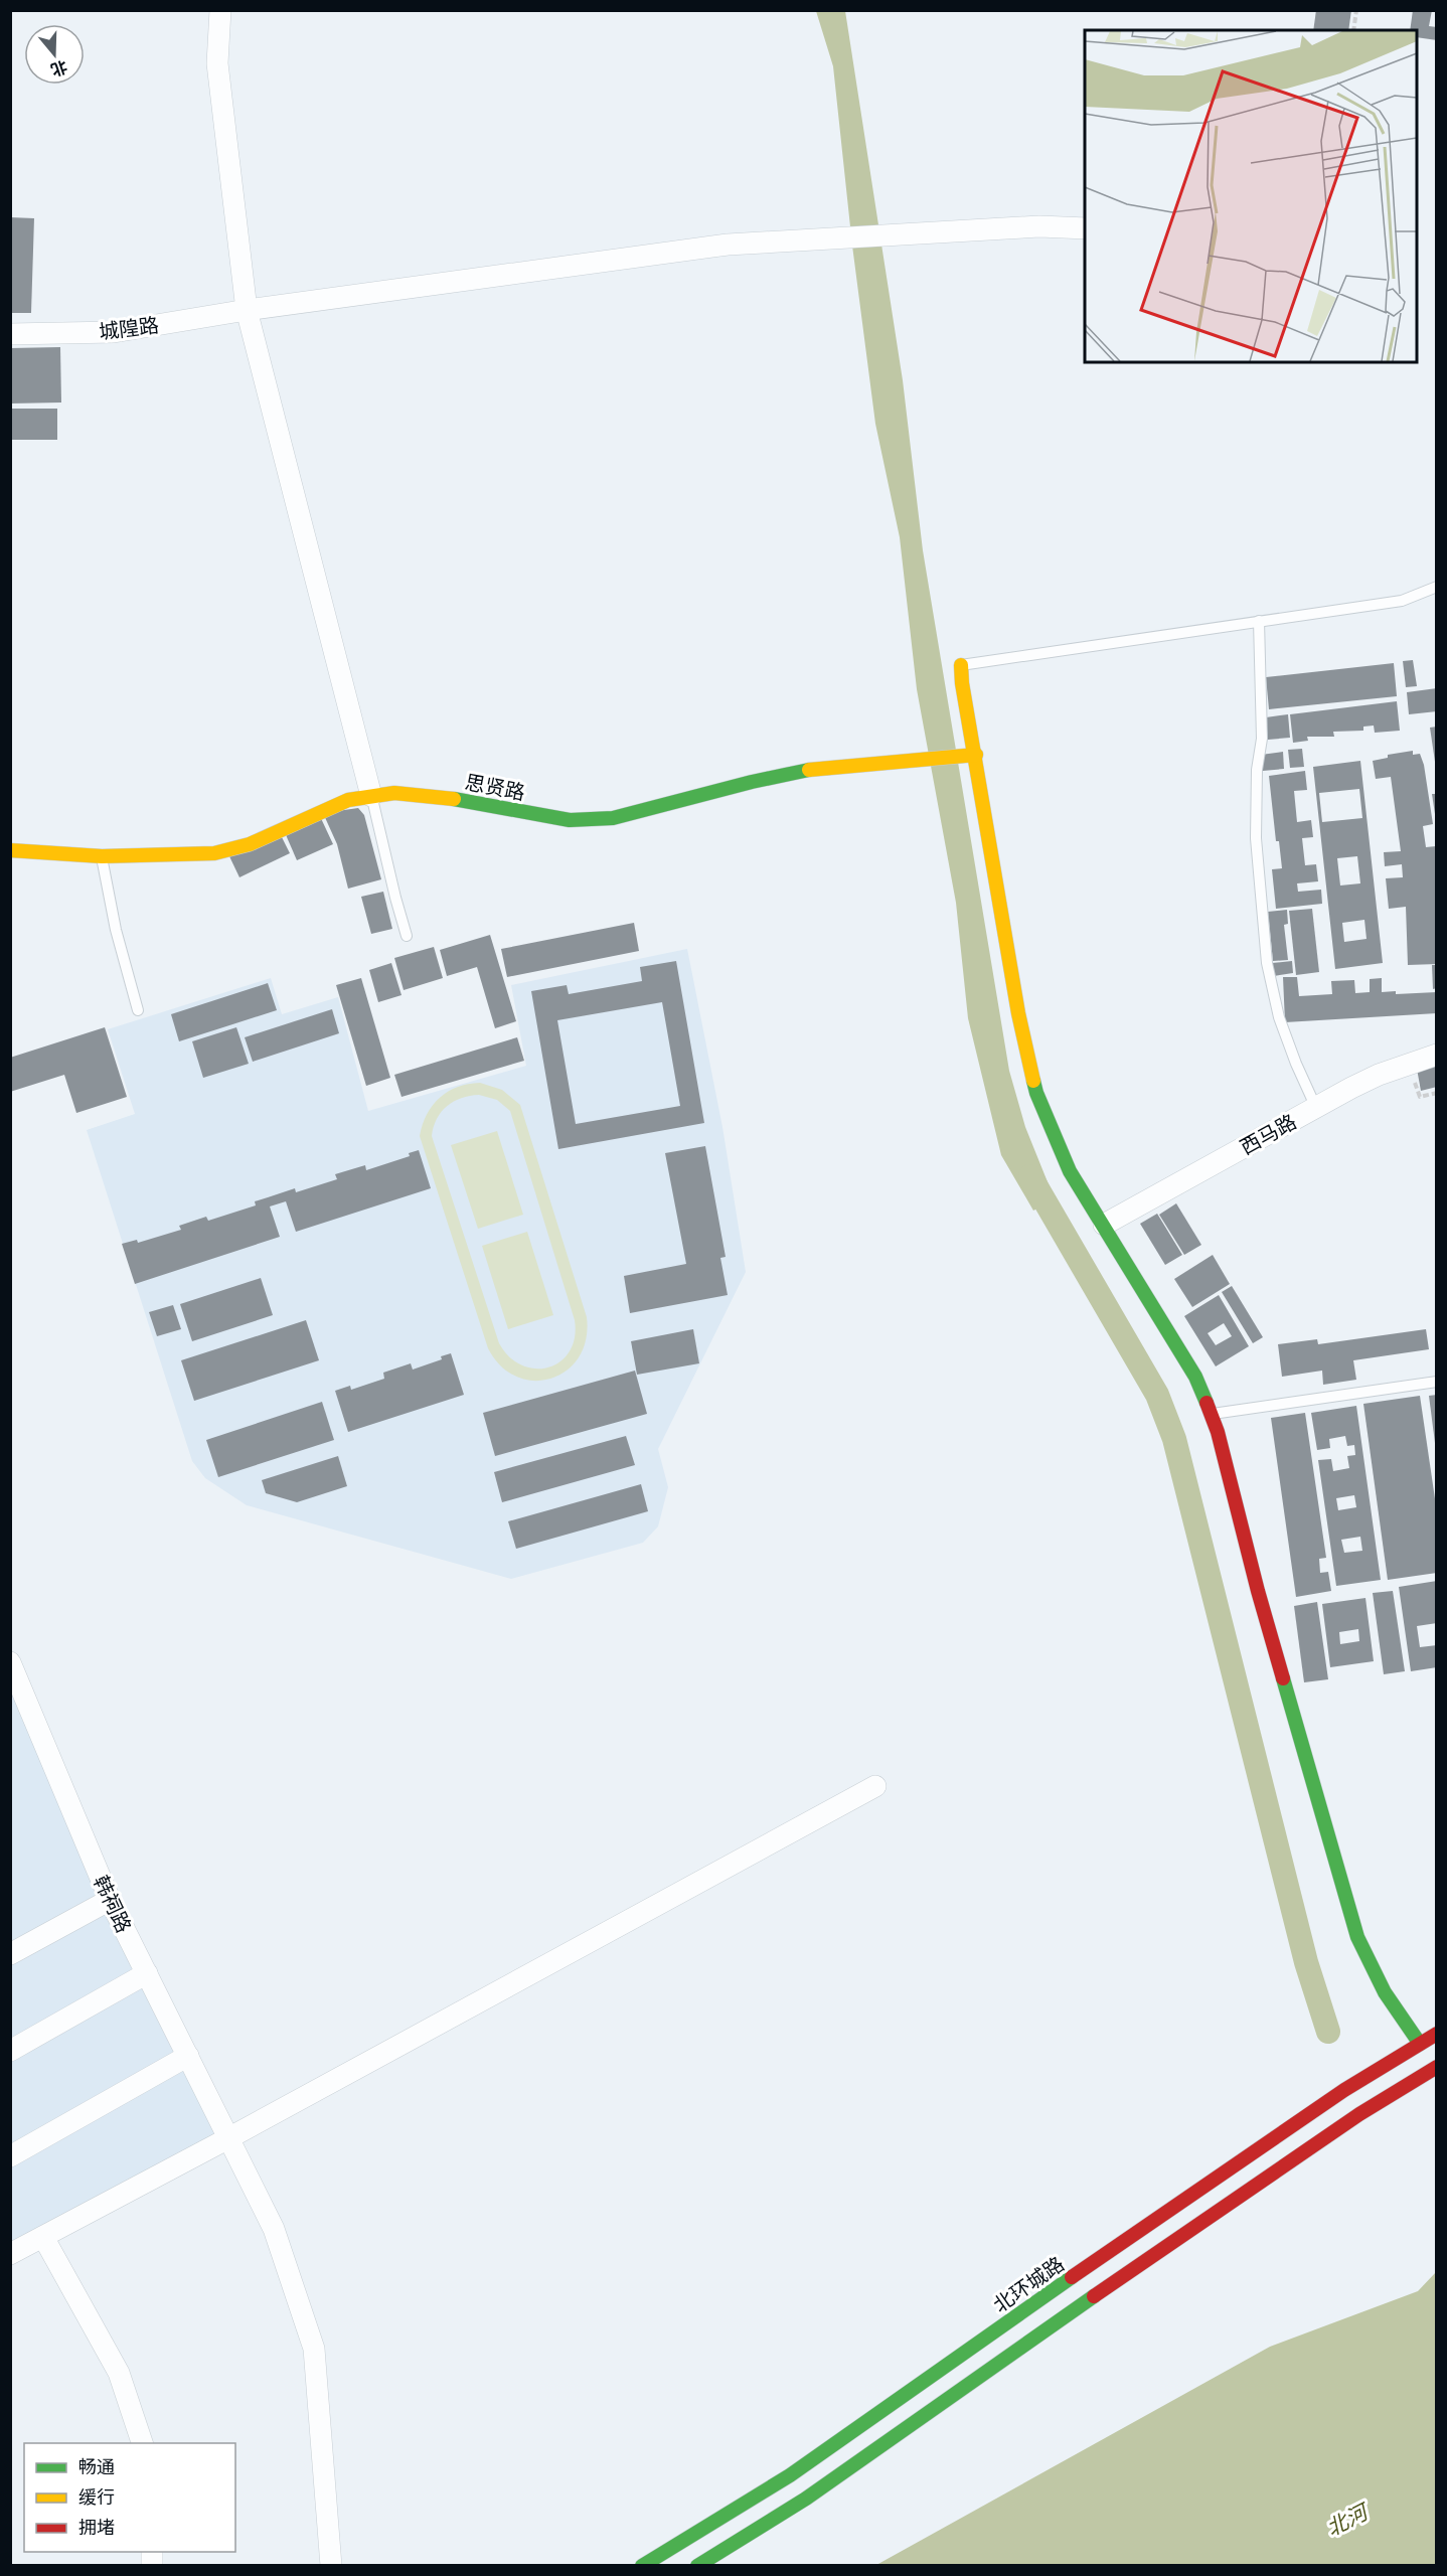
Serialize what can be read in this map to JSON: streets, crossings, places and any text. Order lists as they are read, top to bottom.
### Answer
{
  "streets": {
    "street": [
      "城隍路",
      "思贤路",
      "西马路",
      "韩祠路",
      "北环城路"
    ]
  },
  "water": ["北河"],
  "legend": ["畅通", "缓行", "拥堵"],
  "north": "bottom"
}
